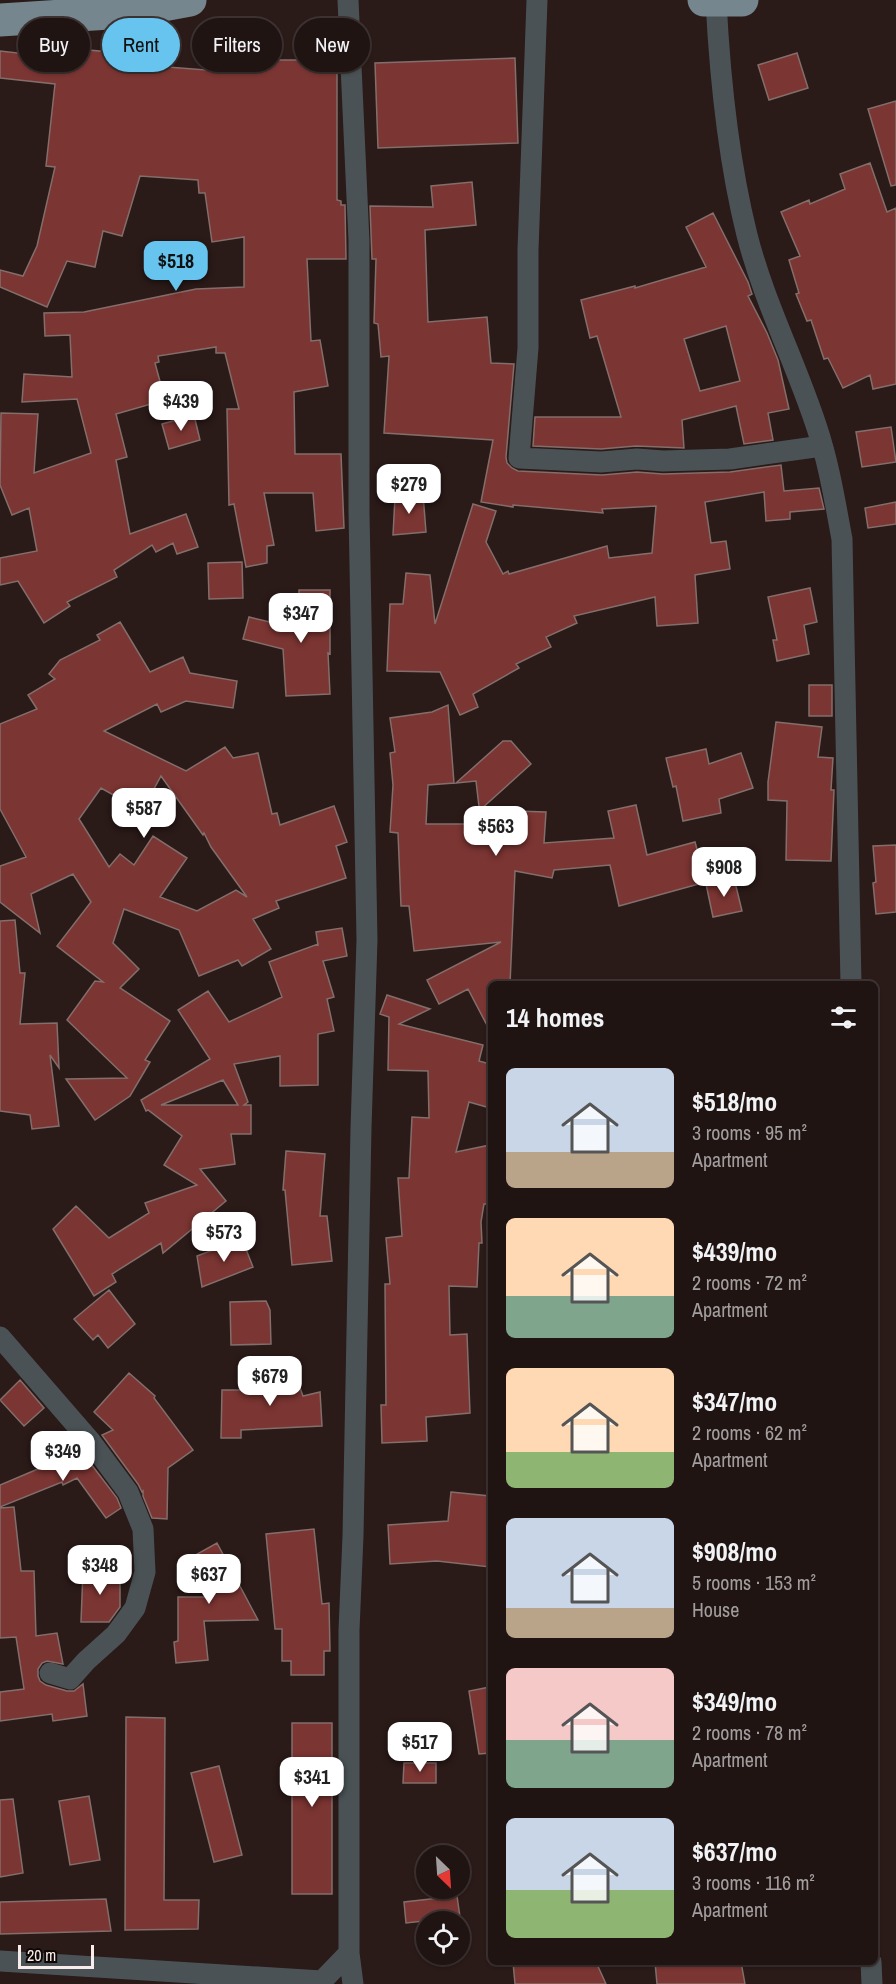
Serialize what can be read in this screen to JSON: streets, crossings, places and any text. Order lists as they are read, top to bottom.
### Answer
{
  "scale_bar": "20 m",
  "north": "bottom right",
  "page": {
    "chip": [
      "Buy",
      "Rent",
      "Filters",
      "New"
    ],
    "price": [
      "$518",
      "$439",
      "$279",
      "$347",
      "$587",
      "$563",
      "$908",
      "$573",
      "$679",
      "$349",
      "$348",
      "$637",
      "$517",
      "$341"
    ],
    "heading": "14 homes",
    "list": [
      {
        "name": "$518/mo",
        "note": "3 rooms · 95 m² · Apartment"
      },
      {
        "name": "$439/mo",
        "note": "2 rooms · 72 m² · Apartment"
      },
      {
        "name": "$347/mo",
        "note": "2 rooms · 62 m² · Apartment"
      },
      {
        "name": "$908/mo",
        "note": "5 rooms · 153 m² · House"
      },
      {
        "name": "$349/mo",
        "note": "2 rooms · 78 m² · Apartment"
      },
      {
        "name": "$637/mo",
        "note": "3 rooms · 116 m² · Apartment"
      }
    ],
    "scale": "20 m"
  }
}
